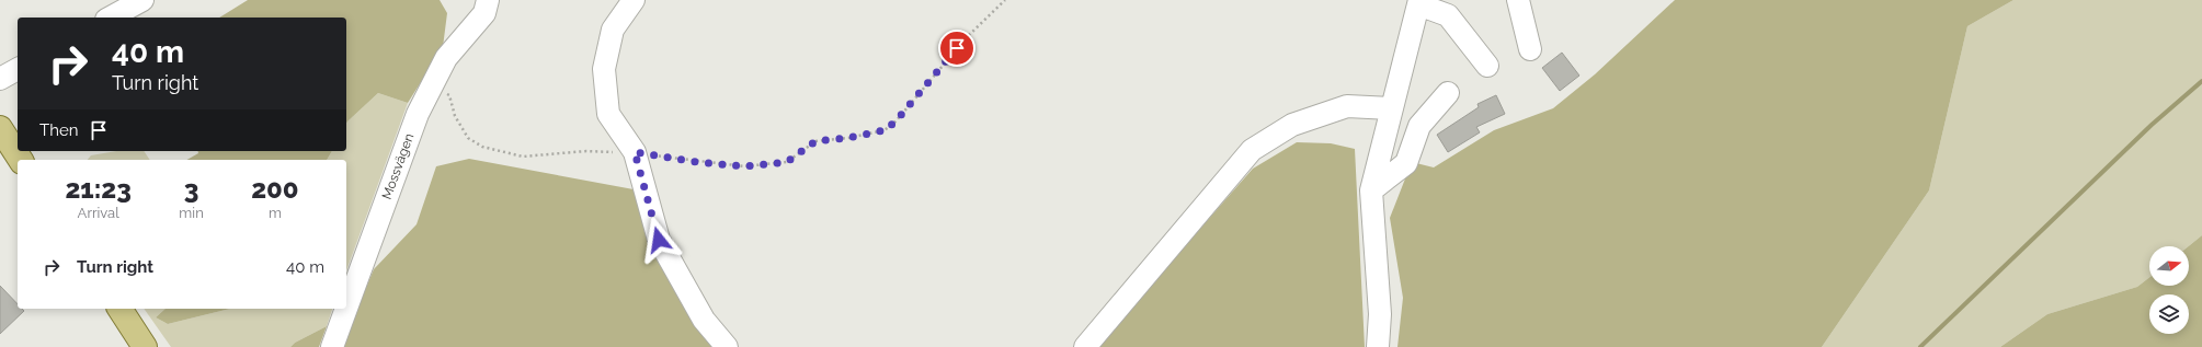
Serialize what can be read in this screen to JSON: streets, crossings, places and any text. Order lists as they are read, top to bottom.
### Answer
{
  "streets": {
    "lane": ["Mossvägen"]
  },
  "north": "right",
  "page": {
    "turn": ["40 m", "Turn right"],
    "then": "Then",
    "eta": [
      "21:23",
      "Arrival",
      "3",
      "min",
      "200",
      "m"
    ],
    "list": [
      {
        "name": "Turn right",
        "value": "40 m"
      }
    ]
  }
}
